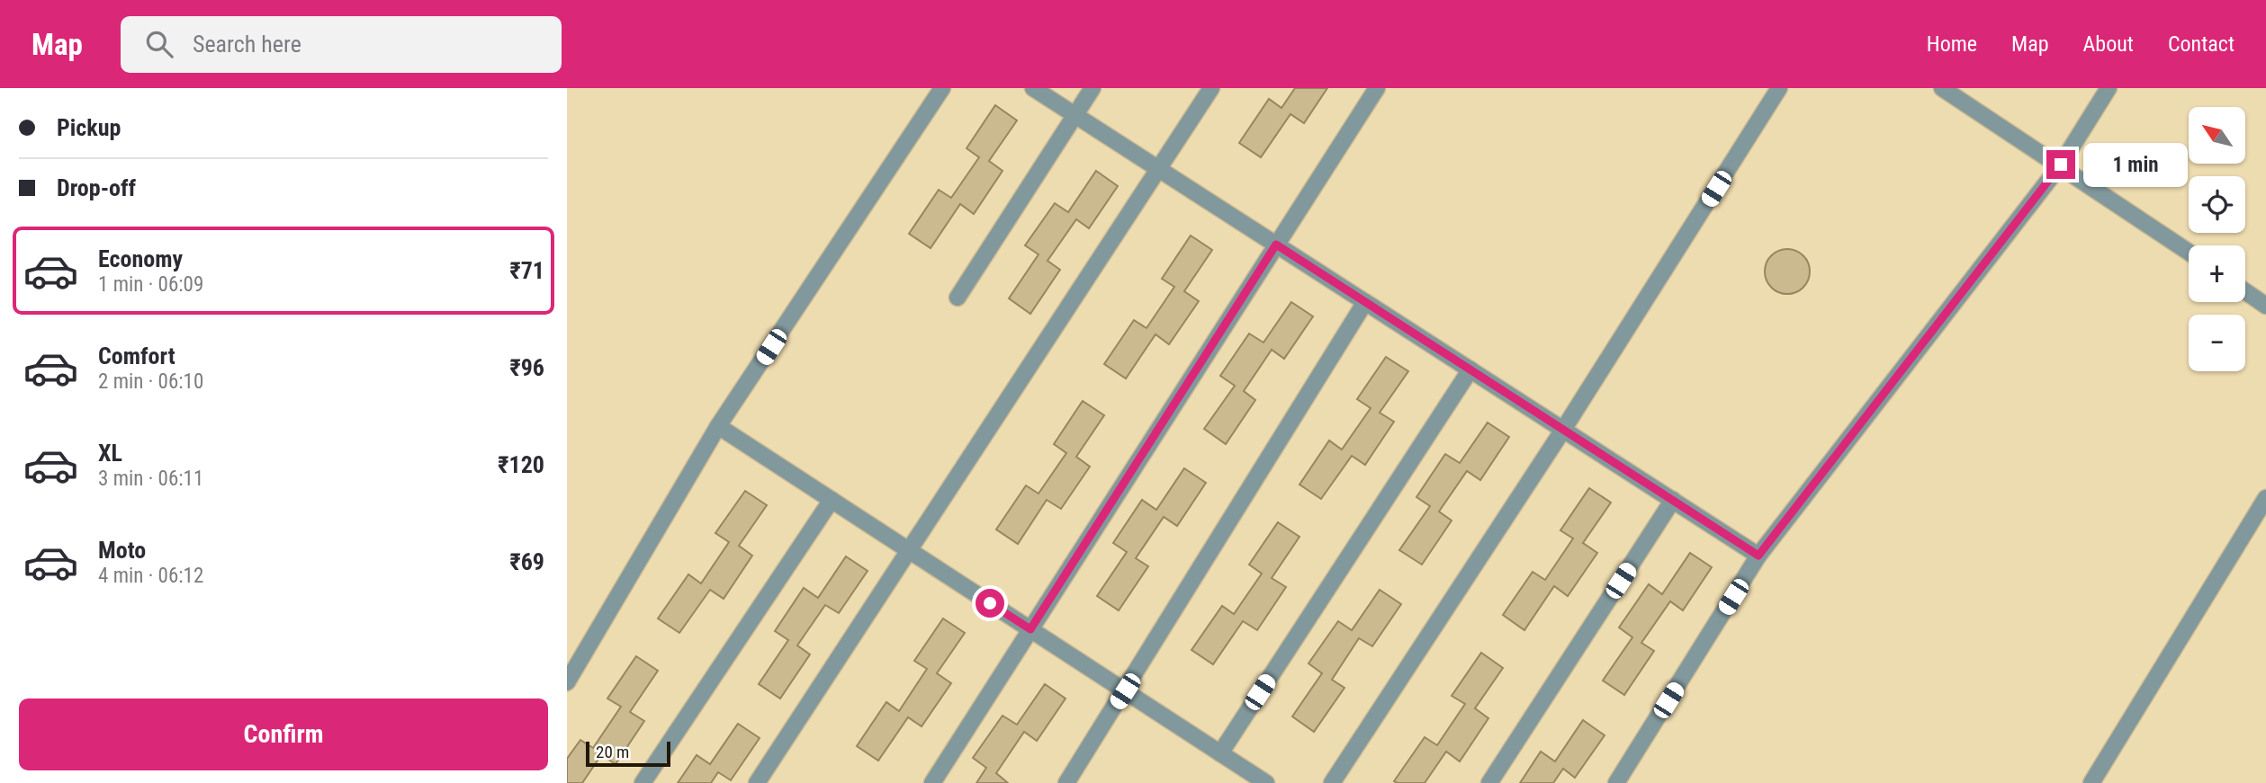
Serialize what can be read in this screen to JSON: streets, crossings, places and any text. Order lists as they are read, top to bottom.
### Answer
{
  "scale_bar": "20 m",
  "north": "top left",
  "page": {
    "header": "Map",
    "search": "Search here",
    "nav": [
      "Home",
      "Map",
      "About",
      "Contact"
    ],
    "banner": ["Pickup", "Drop-off"],
    "map_buttons": ["+", "−"],
    "bubble": "1 min",
    "list": [
      {
        "name": "Economy",
        "note": "1 min · 06:09",
        "value": "₹71"
      },
      {
        "name": "Comfort",
        "note": "2 min · 06:10",
        "value": "₹96"
      },
      {
        "name": "XL",
        "note": "3 min · 06:11",
        "value": "₹120"
      },
      {
        "name": "Moto",
        "note": "4 min · 06:12",
        "value": "₹69"
      }
    ],
    "buttons": "Confirm",
    "scale": "20 m"
  }
}
